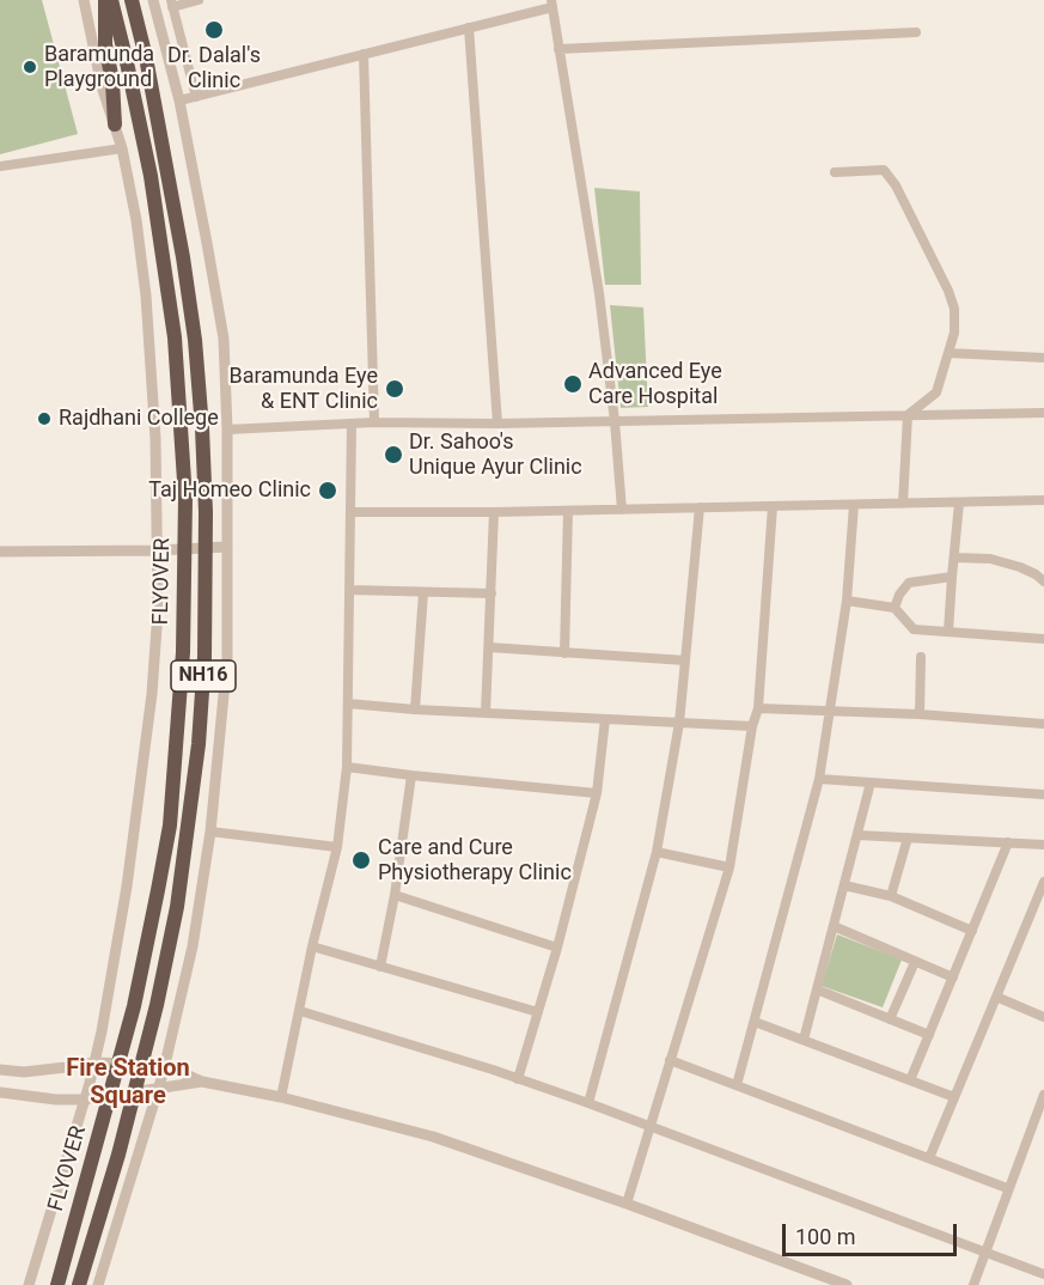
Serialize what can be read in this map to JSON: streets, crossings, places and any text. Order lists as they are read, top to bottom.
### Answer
{
  "streets": {
    "highway": ["FLYOVER", "NH16"]
  },
  "districts": ["Fire Station Square"],
  "places": [
    "Dr. Dalal's Clinic",
    "Baramunda Playground",
    "Advanced Eye Care Hospital",
    "Baramunda Eye & ENT Clinic",
    "Rajdhani College",
    "Dr. Sahoo's Unique Ayur Clinic",
    "Taj Homeo Clinic",
    "Care and Cure Physiotherapy Clinic"
  ],
  "scale_bar": "100 m"
}
